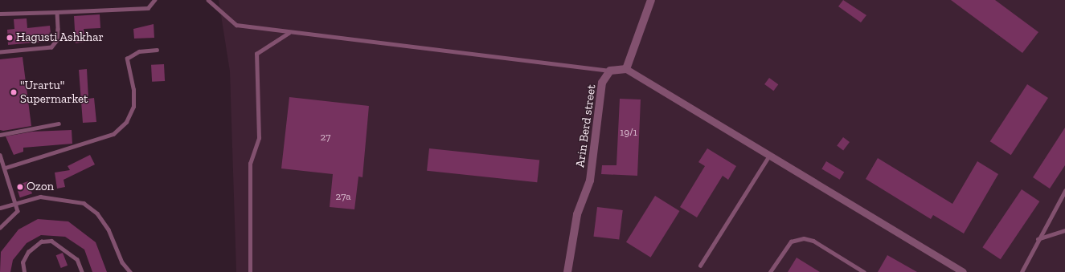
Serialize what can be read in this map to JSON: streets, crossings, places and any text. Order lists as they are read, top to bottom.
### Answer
{
  "streets": {
    "street": ["Arin Berd street"]
  },
  "places": ["Hagusti Ashkhar", "\"Urartu\" Supermarket", "Ozon"],
  "house_numbers": ["19/1", "27", "27a"]
}
